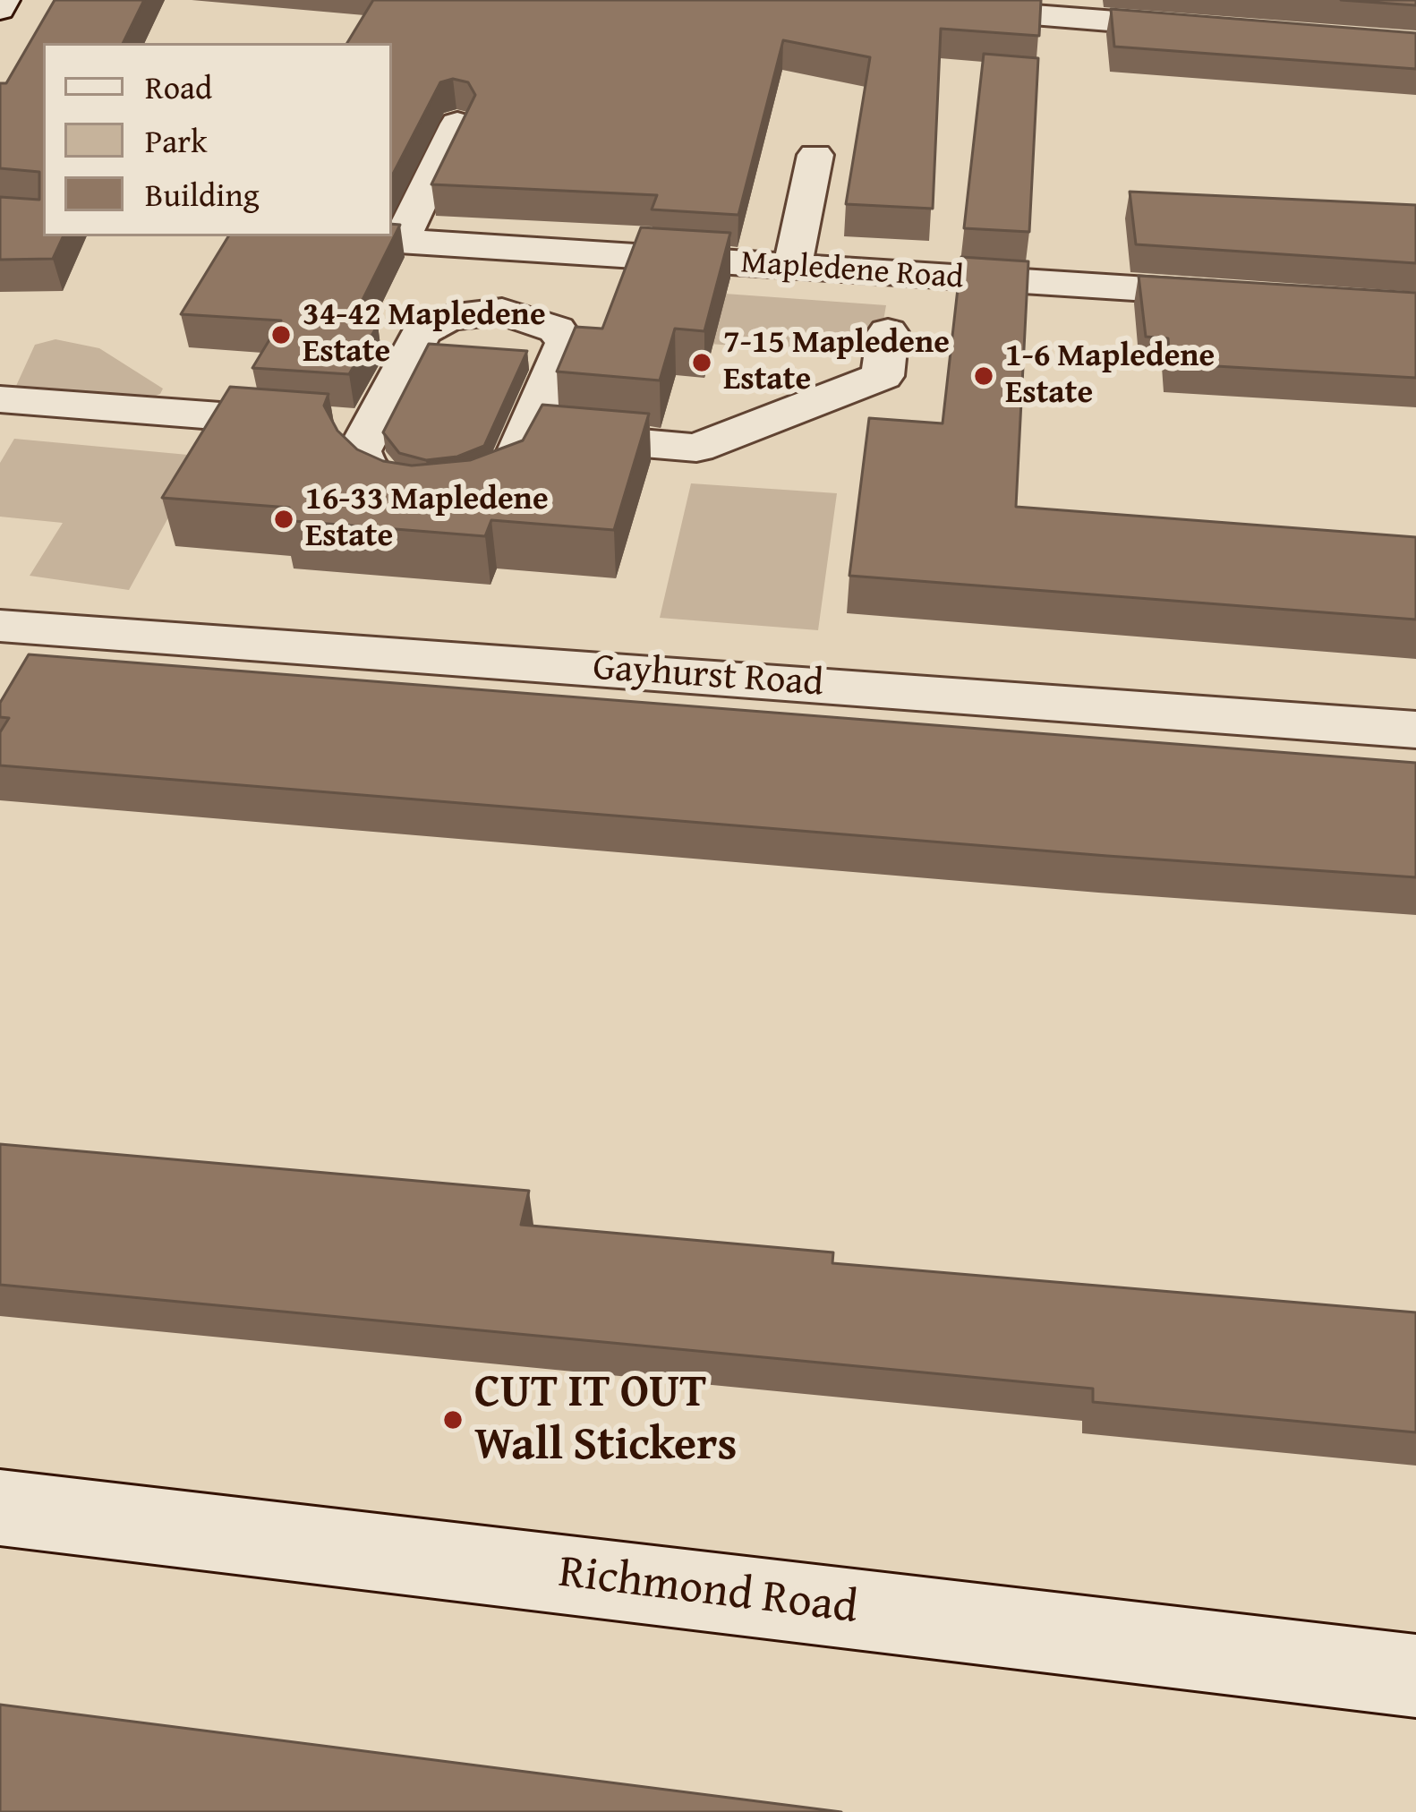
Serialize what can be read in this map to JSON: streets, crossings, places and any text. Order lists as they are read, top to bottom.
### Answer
{
  "streets": {
    "street": ["Mapledene Road", "Gayhurst Road", "Richmond Road"]
  },
  "places": [
    "34-42 Mapledene Estate",
    "7-15 Mapledene Estate",
    "1-6 Mapledene Estate",
    "16-33 Mapledene Estate",
    "CUT IT OUT Wall Stickers"
  ],
  "legend": ["Road", "Park", "Building"]
}
